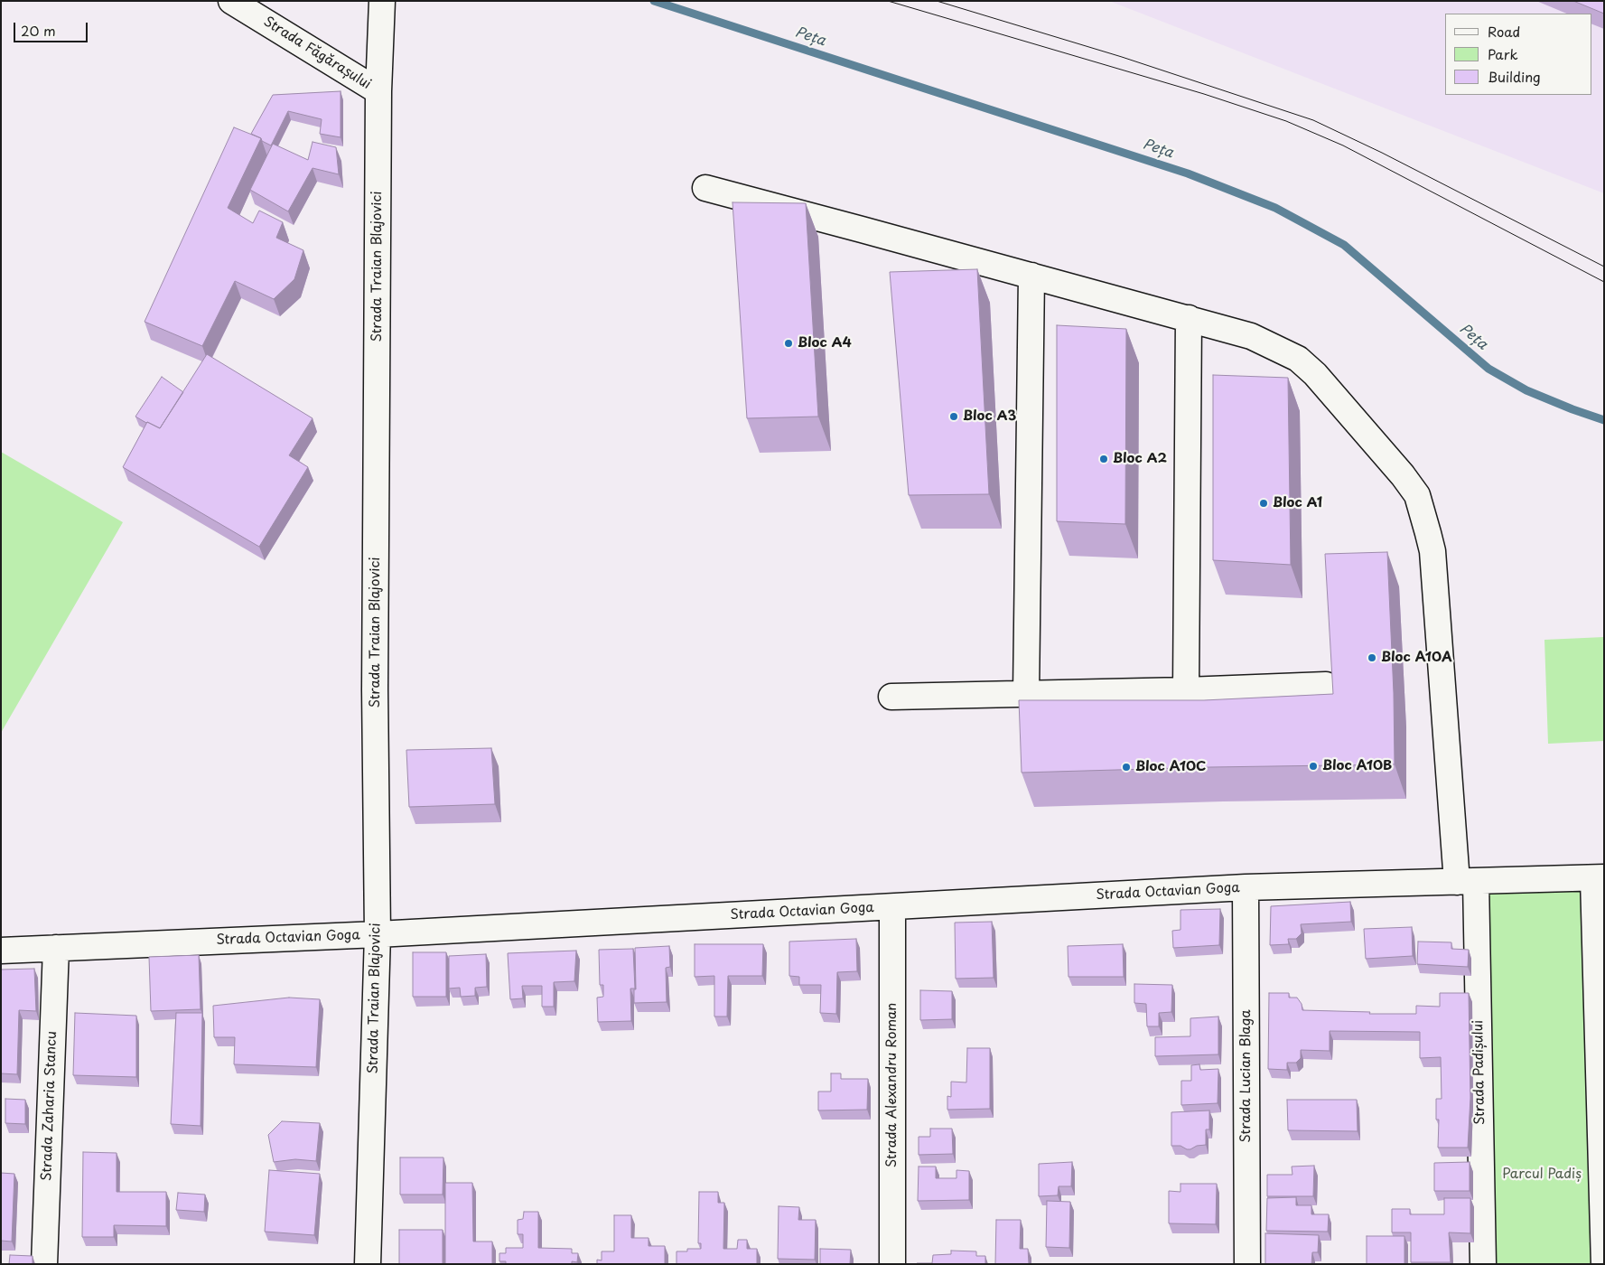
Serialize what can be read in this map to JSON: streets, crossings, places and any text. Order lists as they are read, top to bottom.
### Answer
{
  "streets": {
    "street": [
      "Strada Făgărașului",
      "Strada Traian Blajovici",
      "Strada Octavian Goga",
      "Strada Padișului",
      "Strada Lucian Blaga",
      "Strada Alexandru Roman",
      "Strada Zaharia Stancu"
    ]
  },
  "crossings": [
    ["Strada Făgărașului", "Strada Traian Blajovici"],
    ["Strada Traian Blajovici", "Strada Octavian Goga"],
    ["Strada Octavian Goga", "Strada Padișului"],
    ["Strada Octavian Goga", "Strada Lucian Blaga"],
    ["Strada Octavian Goga", "Strada Alexandru Roman"],
    ["Strada Octavian Goga", "Strada Zaharia Stancu"]
  ],
  "water": ["Peța"],
  "parks": ["Parcul Padiș"],
  "places": [
    "Bloc A4",
    "Bloc A3",
    "Bloc A2",
    "Bloc A1",
    "Bloc A10A",
    "Bloc A10B",
    "Bloc A10C"
  ],
  "legend": ["Road", "Park", "Building"],
  "scale_bar": "20 m"
}
